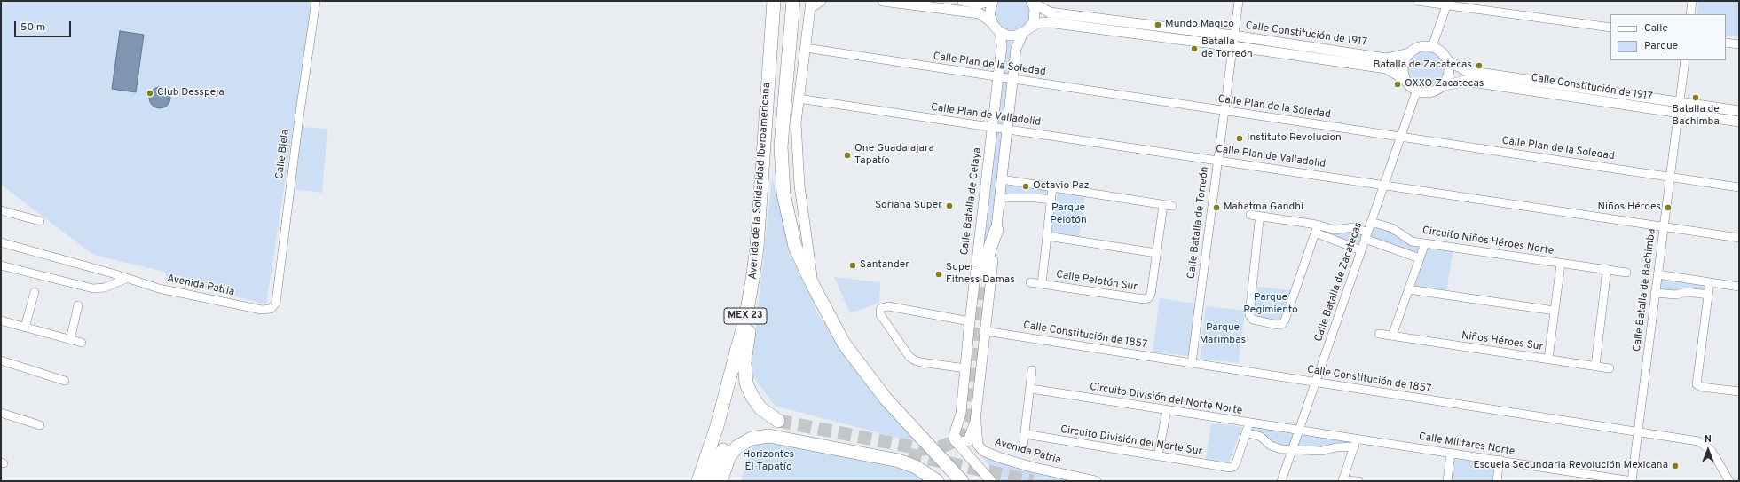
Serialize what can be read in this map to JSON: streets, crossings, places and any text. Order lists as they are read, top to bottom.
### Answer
{
  "streets": {
    "highway": ["Avenida de la Solidaridad Iberoamericana", "MEX 23"],
    "street": [
      "Calle Constitución de 1917",
      "Calle Plan de la Soledad",
      "Calle Plan de Valladolid",
      "Calle Biela",
      "Calle Batalla de Celaya",
      "Calle Batalla de Torreón",
      "Circuito Niños Héroes Norte",
      "Calle Pelotón Sur",
      "Calle Batalla de Zacatecas",
      "Avenida Patria",
      "Calle Batalla de Bachimba",
      "Calle Constitución de 1857",
      "Niños Héroes Sur",
      "Circuito División del Norte Norte",
      "Circuito División del Norte Sur",
      "Calle Militares Norte"
    ]
  },
  "crossings": [
    ["Calle Constitución de 1917", "Calle Batalla de Celaya"],
    ["Calle Constitución de 1917", "Calle Batalla de Torreón"],
    ["Calle Constitución de 1917", "Calle Batalla de Zacatecas"],
    ["Calle Constitución de 1917", "Calle Batalla de Bachimba"],
    ["Calle Plan de la Soledad", "Calle Batalla de Celaya"],
    ["Calle Plan de la Soledad", "Calle Batalla de Torreón"],
    ["Calle Plan de la Soledad", "Calle Batalla de Zacatecas"],
    ["Calle Plan de la Soledad", "Calle Batalla de Bachimba"],
    ["Calle Plan de Valladolid", "Calle Batalla de Celaya"],
    ["Calle Plan de Valladolid", "Calle Batalla de Torreón"],
    ["Calle Plan de Valladolid", "Calle Batalla de Zacatecas"],
    ["Calle Plan de Valladolid", "Calle Batalla de Bachimba"],
    ["Calle Biela", "Avenida Patria"],
    ["Calle Batalla de Torreón", "Calle Constitución de 1857"],
    ["Circuito Niños Héroes Norte", "Calle Batalla de Zacatecas"],
    ["Calle Batalla de Zacatecas", "Calle Constitución de 1857"],
    ["Calle Batalla de Zacatecas", "Circuito División del Norte Norte"],
    ["Calle Batalla de Zacatecas", "Calle Militares Norte"],
    ["Calle Batalla de Bachimba", "Calle Constitución de 1857"],
    ["Calle Batalla de Bachimba", "Calle Militares Norte"],
    ["Circuito División del Norte Norte", "Calle Militares Norte"]
  ],
  "parks": [
    "Parque Pelotón",
    "Parque Regimiento",
    "Parque Marimbas",
    "Horizontes El Tapatío"
  ],
  "places": [
    "Mundo Magico",
    "Batalla de Torreón",
    "Batalla de Zacatecas",
    "OXXO Zacatecas",
    "Club Desspeja",
    "Batalla de Bachimba",
    "Instituto Revolucion",
    "One Guadalajara Tapatío",
    "Octavio Paz",
    "Soriana Super",
    "Mahatma Gandhi",
    "Niños Héroes",
    "Santander",
    "Super Fitness Damas",
    "Escuela Secundaria Revolución Mexicana"
  ],
  "legend": ["Calle", "Parque"],
  "scale_bar": "50 m",
  "north": "top"
}
